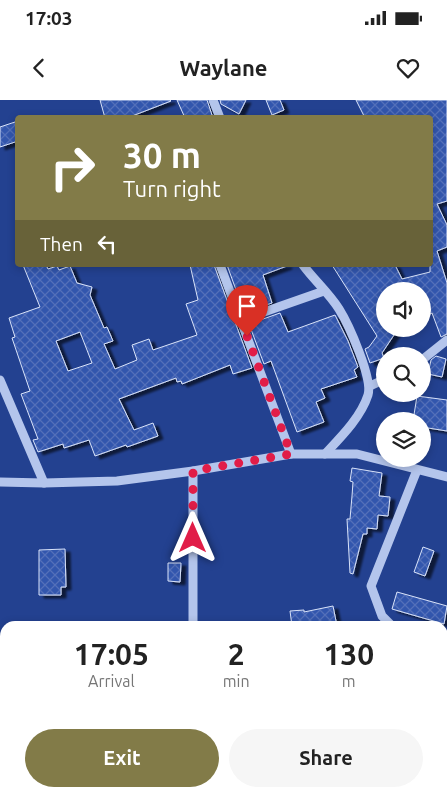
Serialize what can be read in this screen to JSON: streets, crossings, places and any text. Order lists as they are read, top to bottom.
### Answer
{
  "page": {
    "status": "17:03",
    "header": "Waylane",
    "turn": ["30 m", "Turn right"],
    "then": "Then",
    "eta": [
      "17:05",
      "Arrival",
      "2",
      "min",
      "130",
      "m"
    ],
    "buttons": ["Exit", "Share"]
  }
}
